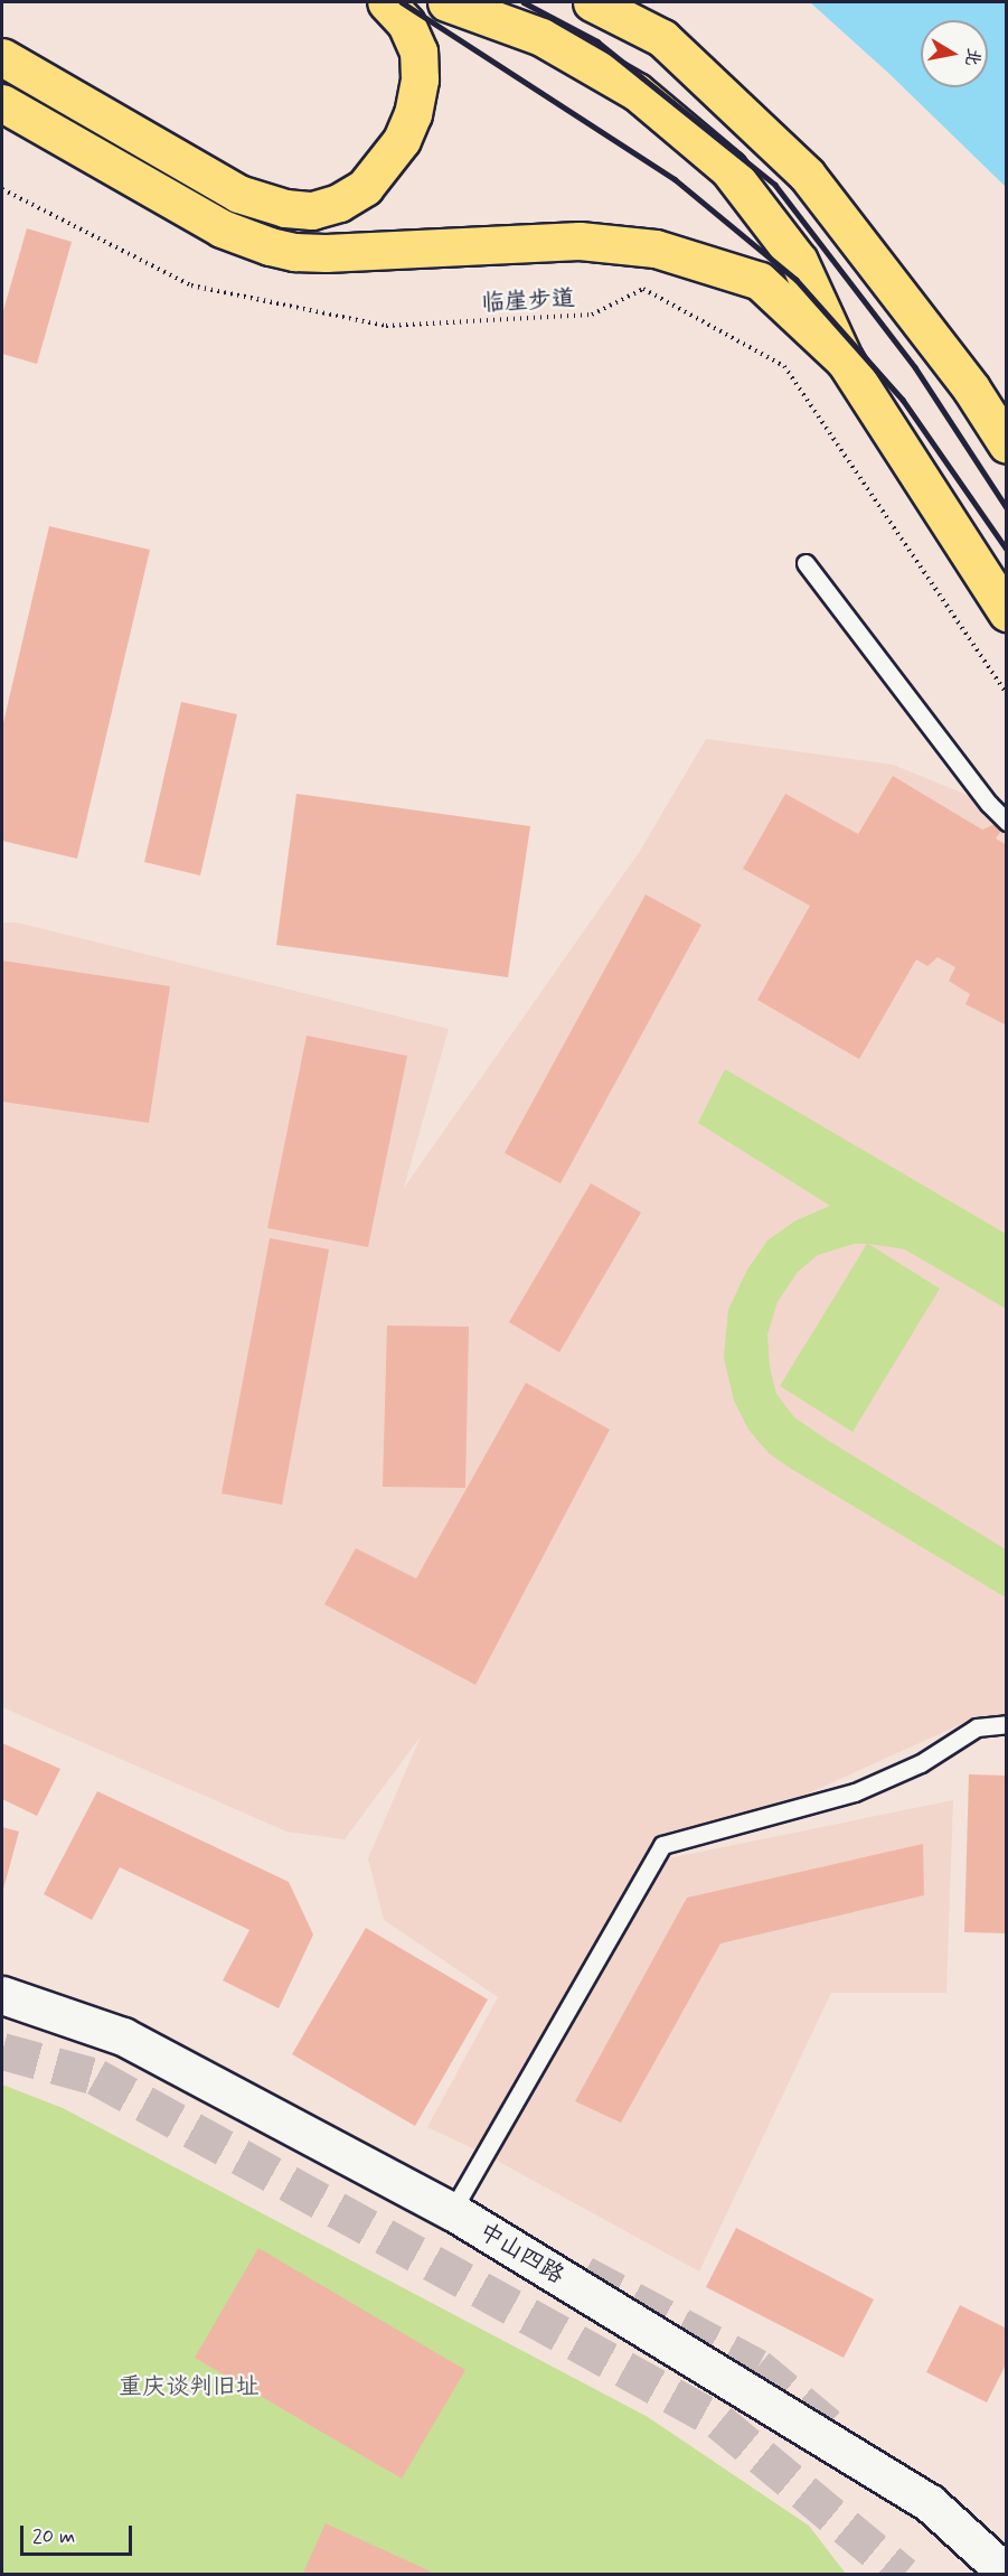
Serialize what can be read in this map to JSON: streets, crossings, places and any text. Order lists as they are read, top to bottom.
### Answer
{
  "streets": {
    "street": ["中山四路"],
    "path": ["临崖步道"]
  },
  "parks": ["重庆谈判旧址"],
  "scale_bar": "20 m",
  "north": "right"
}
